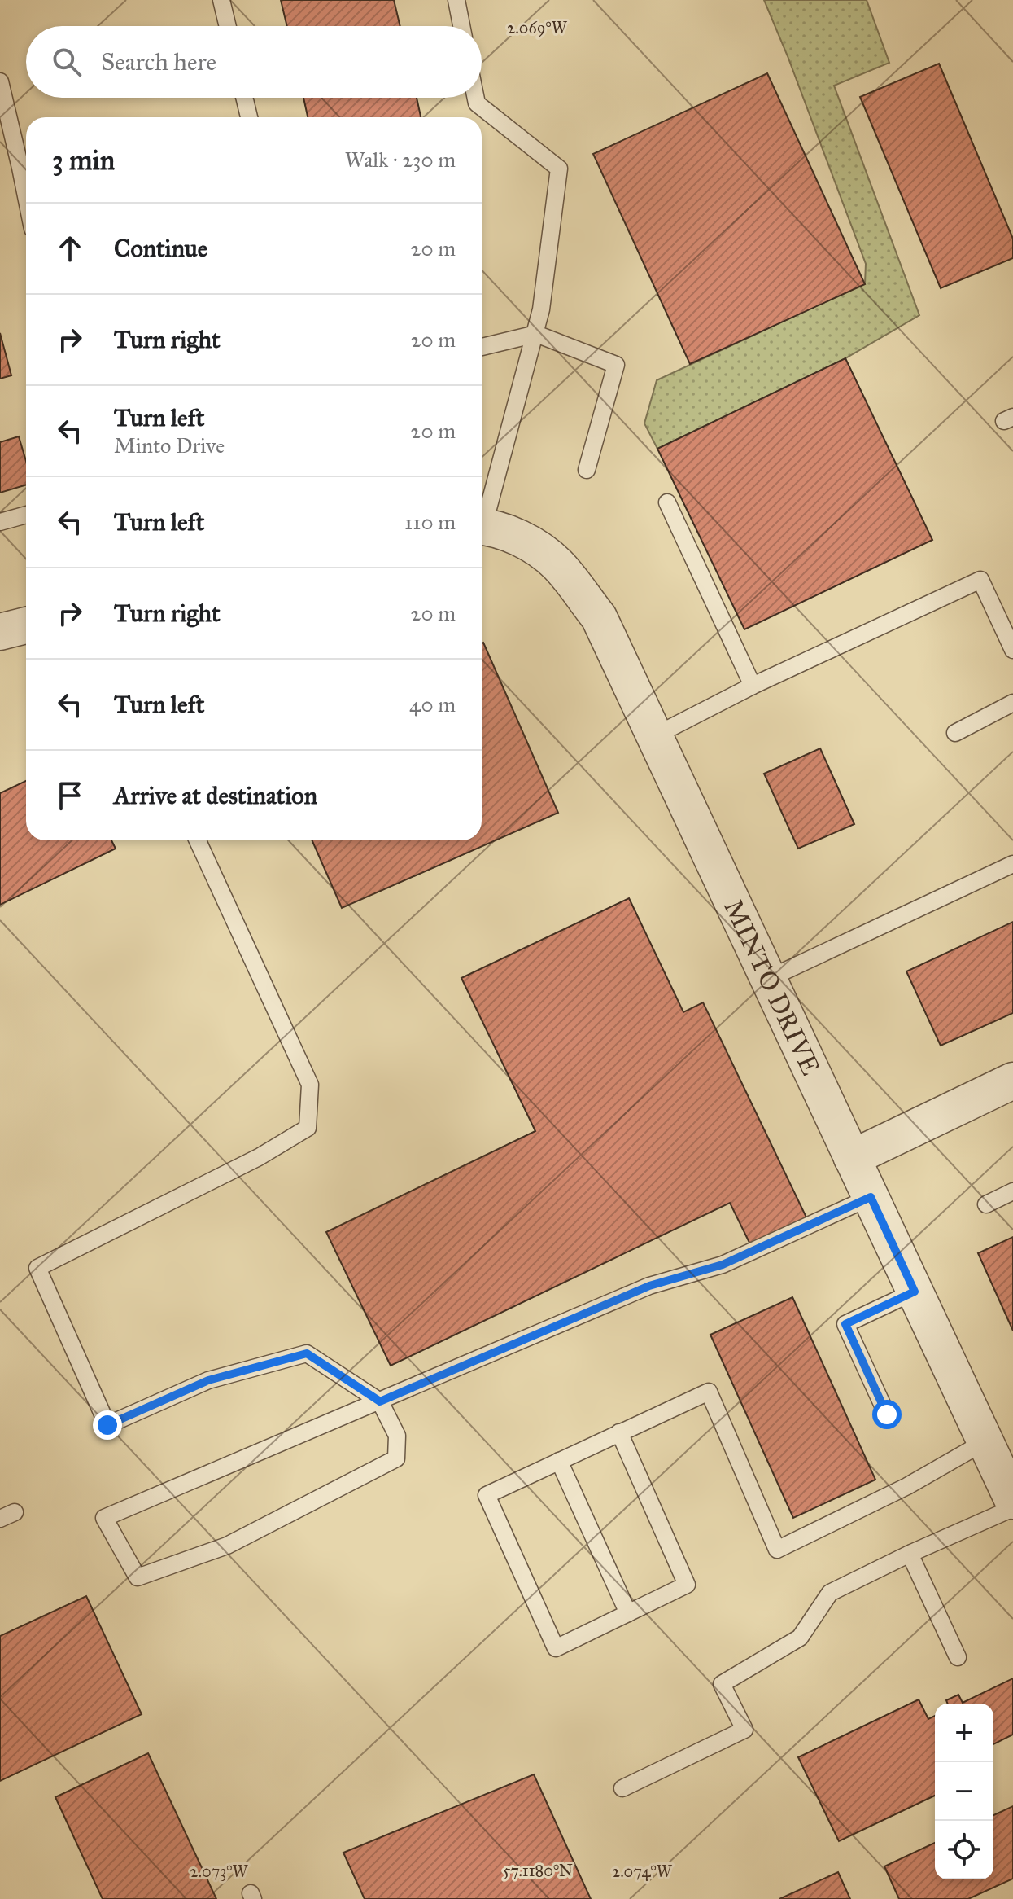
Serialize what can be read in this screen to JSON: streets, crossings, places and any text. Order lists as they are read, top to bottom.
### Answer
{
  "streets": {
    "street": ["MINTO DRIVE"]
  },
  "page": {
    "search": "Search here",
    "heading": ["3 min", "Walk · 230 m"],
    "list": [
      ["Continue", "20 m"],
      ["Turn right", "20 m"],
      ["Turn left", "Minto Drive", "20 m"],
      ["Turn left", "110 m"],
      ["Turn right", "20 m"],
      ["Turn left", "40 m"],
      "Arrive at destination"
    ],
    "map_buttons": ["+", "−"]
  },
  "coordinates": [
    "2.069°W",
    "57.1180°N",
    "2.073°W",
    "2.074°W"
  ]
}
